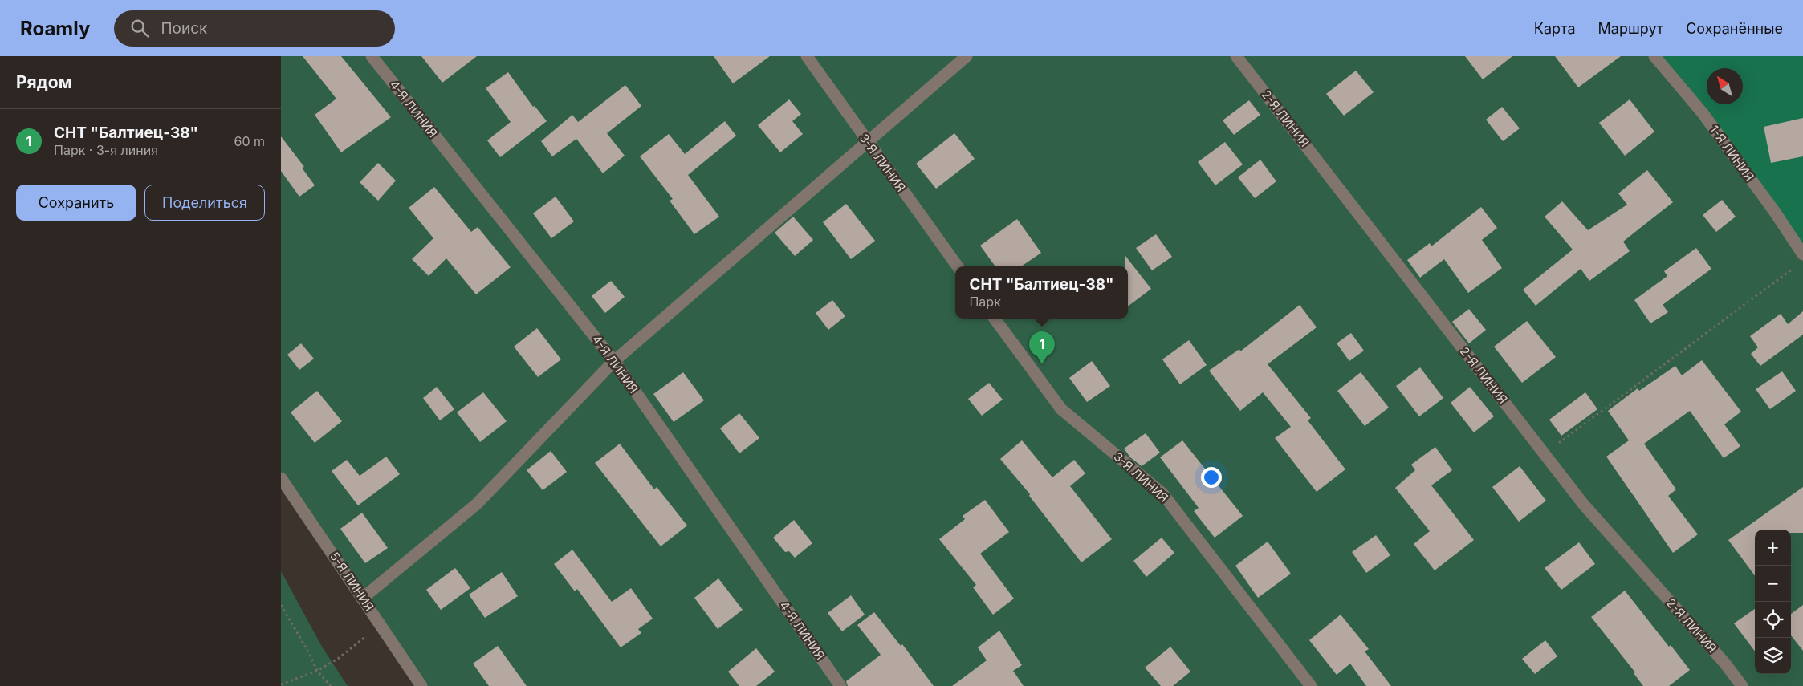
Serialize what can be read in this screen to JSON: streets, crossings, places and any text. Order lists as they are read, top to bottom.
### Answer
{
  "streets": {
    "street": [
      "4-Я ЛИНИЯ",
      "2-Я ЛИНИЯ",
      "1-Я ЛИНИЯ",
      "3-Я ЛИНИЯ",
      "5-Я ЛИНИЯ"
    ]
  },
  "north": "top left",
  "page": {
    "header": "Roamly",
    "search": "Поиск",
    "nav": ["Карта", "Маршрут", "Сохранённые"],
    "heading": "Рядом",
    "list": [
      {
        "mark": "1",
        "name": "СНТ \"Балтиец-38\"",
        "note": "Парк · 3-я линия",
        "value": "60 m"
      }
    ],
    "buttons": ["Сохранить", "Поделиться"],
    "popup": ["СНТ \"Балтиец-38\"", "Парк"],
    "pins": "1",
    "map_buttons": ["+", "−"]
  }
}
